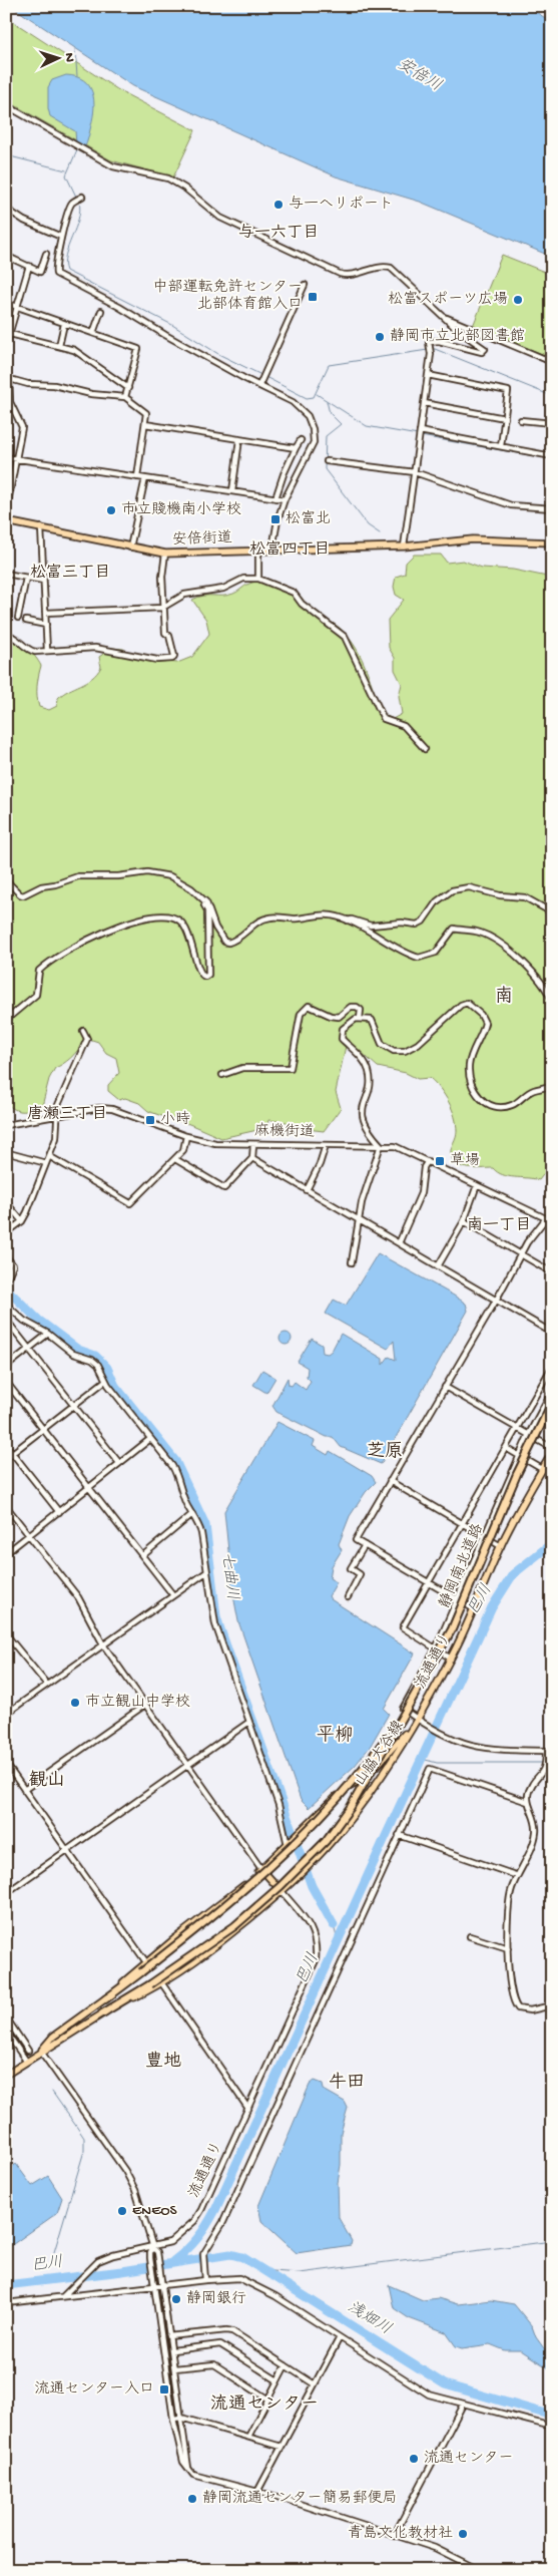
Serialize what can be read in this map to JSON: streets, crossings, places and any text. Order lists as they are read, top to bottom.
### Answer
{
  "streets": {
    "highway": ["静岡南北道路"],
    "main road": ["安倍街道", "流通通り", "山脇大谷線"],
    "street": ["麻機街道"]
  },
  "crossings": [
    ["流通通り", "山脇大谷線"]
  ],
  "districts": [
    "与一六丁目",
    "松富四丁目",
    "松富三丁目",
    "南",
    "唐瀬三丁目",
    "南一丁目",
    "芝原",
    "平柳",
    "観山",
    "豊地",
    "牛田",
    "流通センター"
  ],
  "water": [
    "安倍川",
    "七曲川",
    "巴川",
    "浅畑川"
  ],
  "places": {
    "other": [
      "与一ヘリポート",
      "松富スポーツ広場",
      "静岡市立北部図書館",
      "市立賤機南小学校",
      "市立観山中学校",
      "ENEOS",
      "静岡銀行",
      "流通センター",
      "静岡流通センター簡易郵便局",
      "青島文化教材社"
    ],
    "transit": [
      "中部運転免許センター 北部体育館入口",
      "松富北",
      "小時",
      "草場",
      "流通センター入口"
    ]
  },
  "north": "right"
}
